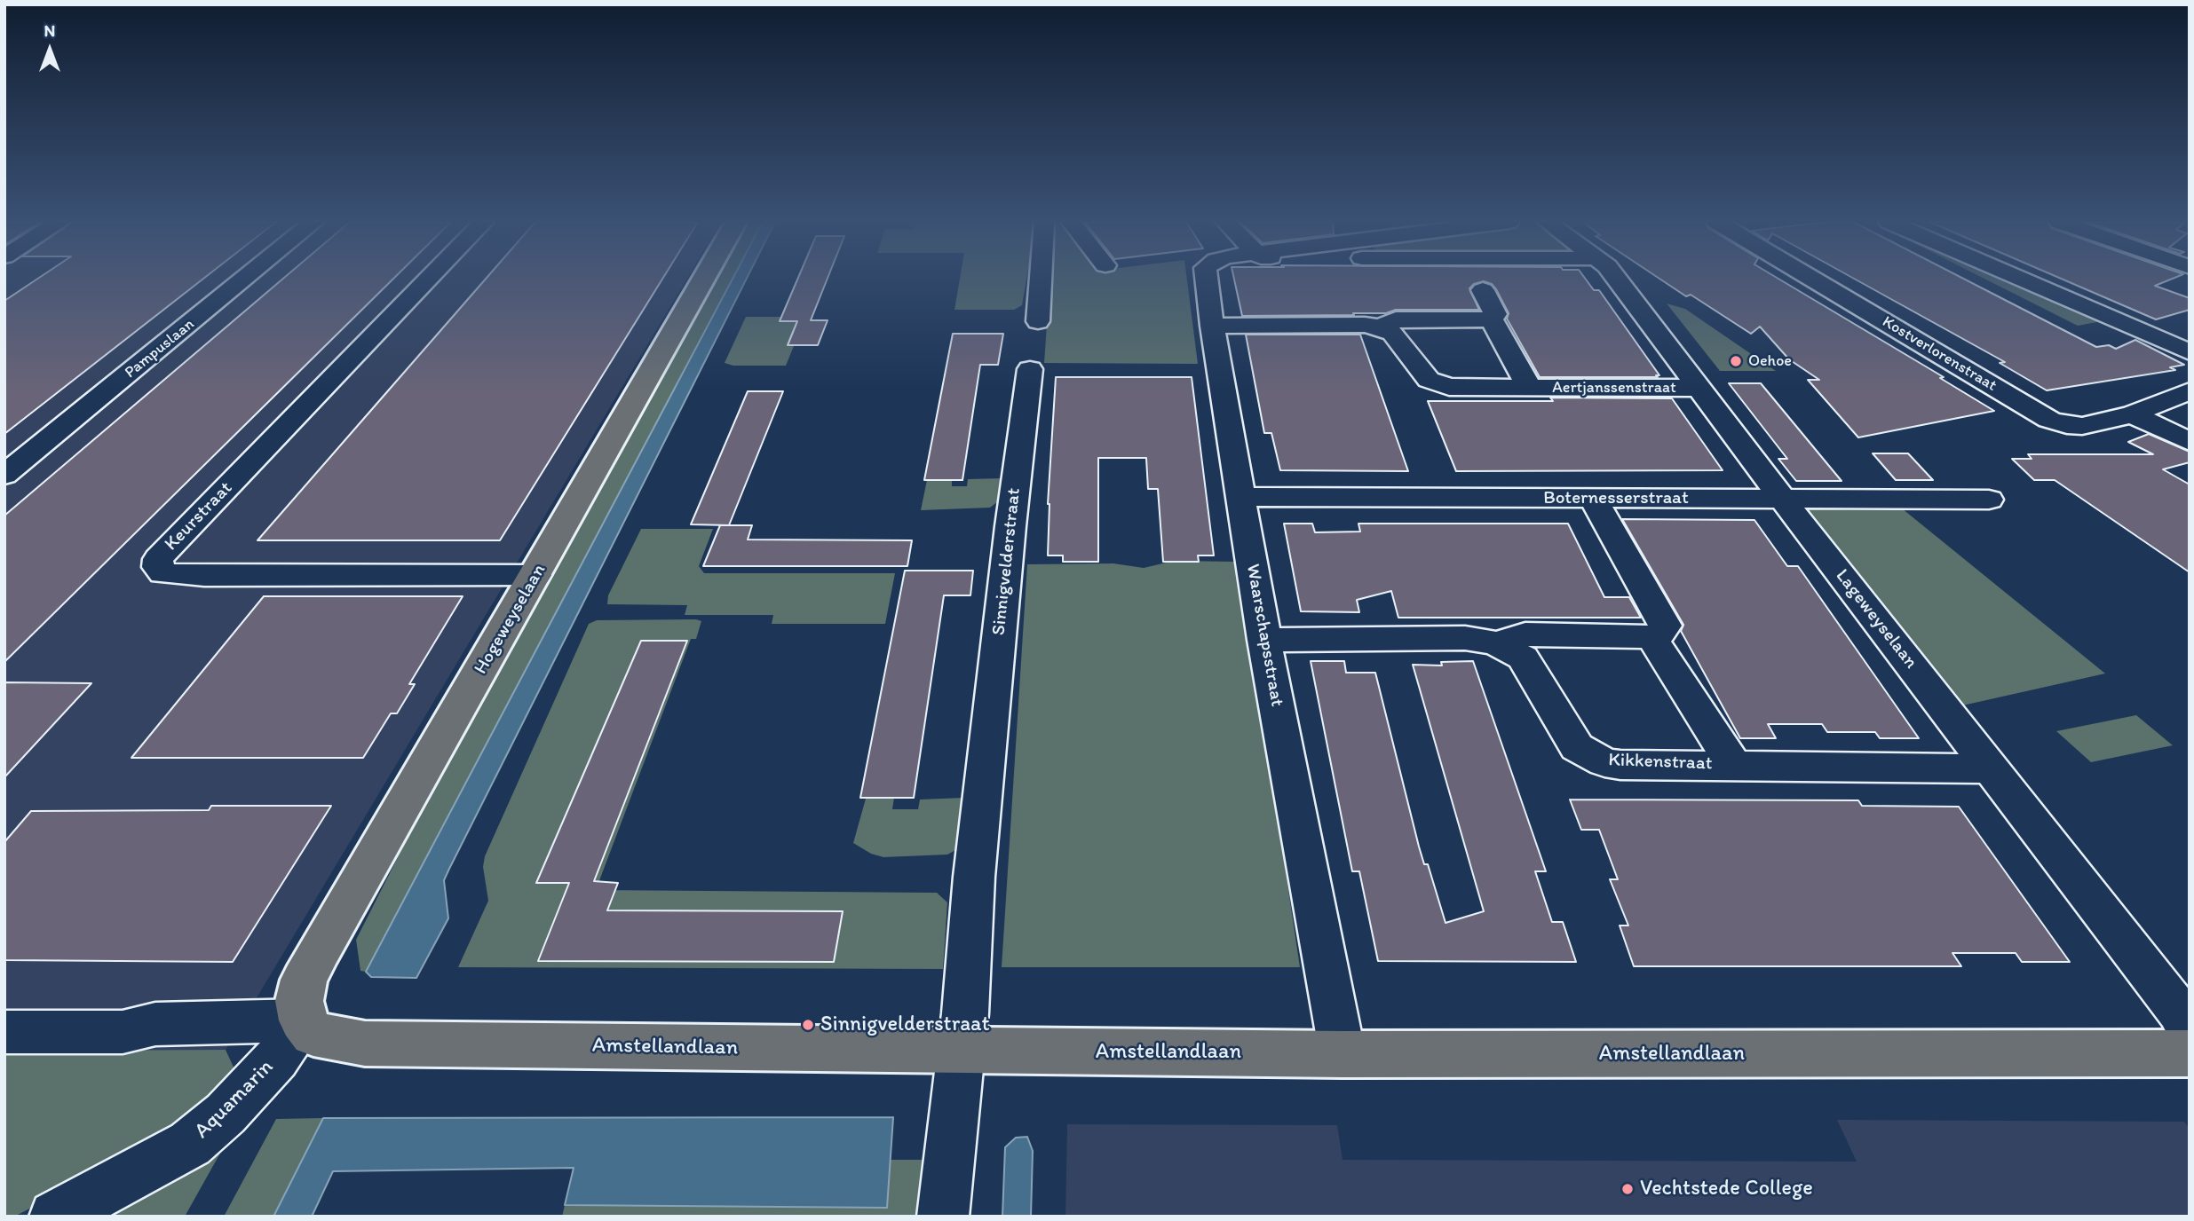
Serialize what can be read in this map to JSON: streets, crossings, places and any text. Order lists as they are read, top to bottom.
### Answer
{
  "streets": {
    "main road": ["Hogeweyselaan", "Amstellandlaan"],
    "street": [
      "Pampuslaan",
      "Kostverlorenstraat",
      "Aertjanssenstraat",
      "Boternesserstraat",
      "Keurstraat",
      "Sinnigvelderstraat",
      "Lageweyselaan",
      "Waarschapsstraat",
      "Kikkenstraat",
      "Aquamarin"
    ]
  },
  "crossings": [
    ["Aertjanssenstraat", "Lageweyselaan"],
    ["Boternesserstraat", "Lageweyselaan"],
    ["Boternesserstraat", "Waarschapsstraat"],
    ["Keurstraat", "Hogeweyselaan"],
    ["Sinnigvelderstraat", "Amstellandlaan"],
    ["Hogeweyselaan", "Amstellandlaan"],
    ["Hogeweyselaan", "Aquamarin"],
    ["Lageweyselaan", "Kikkenstraat"],
    ["Waarschapsstraat", "Kikkenstraat"],
    ["Waarschapsstraat", "Amstellandlaan"],
    ["Amstellandlaan", "Aquamarin"]
  ],
  "places": ["Oehoe", "Sinnigvelderstraat", "Vechtstede College"],
  "north": "top"
}
